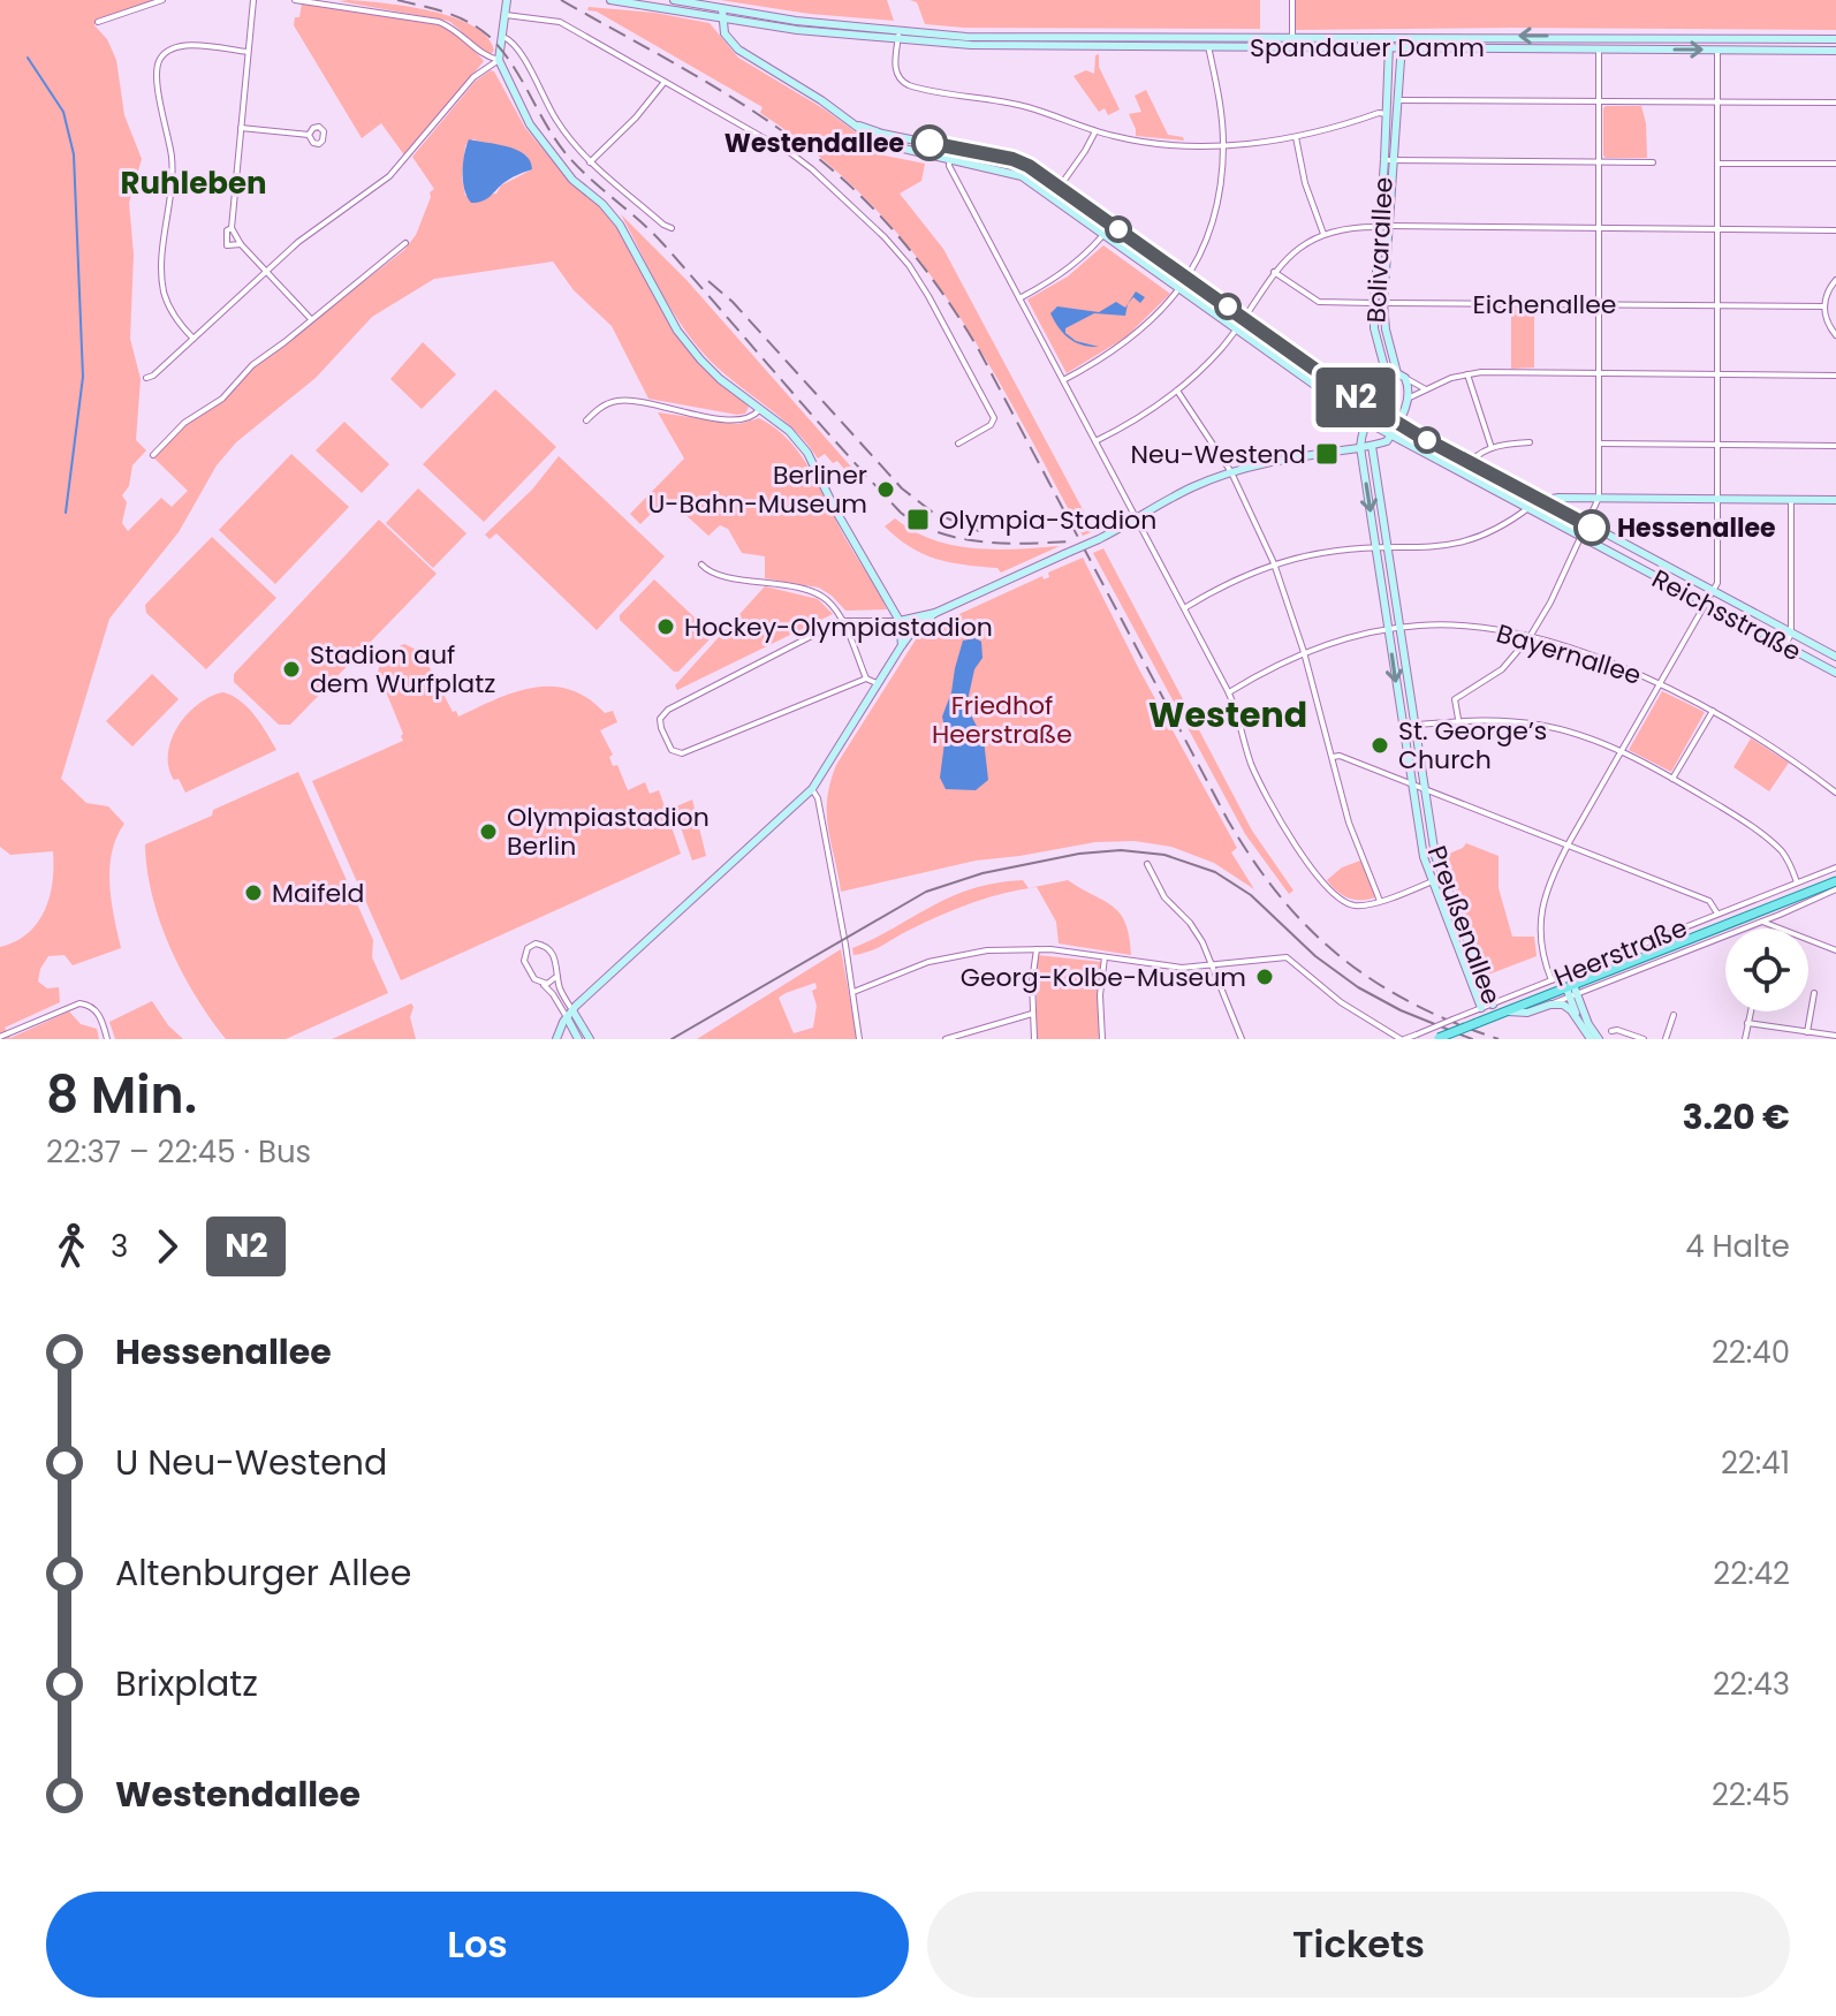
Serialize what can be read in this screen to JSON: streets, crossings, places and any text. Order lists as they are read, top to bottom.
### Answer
{
  "streets": {
    "main road": [
      "Spandauer Damm",
      "Bolivarallee",
      "Reichsstraße",
      "Preußenallee",
      "Heerstraße"
    ],
    "street": ["Eichenallee", "Bayernallee"]
  },
  "crossings": [
    ["Spandauer Damm", "Bolivarallee"],
    ["Spandauer Damm", "Reichsstraße"],
    ["Bolivarallee", "Eichenallee"],
    ["Bayernallee", "Preußenallee"],
    ["Preußenallee", "Heerstraße"]
  ],
  "districts": ["Ruhleben", "Westend"],
  "parks": ["Friedhof Heerstraße"],
  "places": {
    "other": [
      "Westendallee",
      "Berliner U-Bahn-Museum",
      "Hessenallee",
      "Hockey-Olympiastadion",
      "Stadion auf dem Wurfplatz",
      "St. George’s Church",
      "Olympiastadion Berlin",
      "Maifeld",
      "Georg-Kolbe-Museum"
    ],
    "transit": ["Neu-Westend", "Olympia-Stadion"]
  },
  "lines": ["bus line N2"],
  "page": {
    "on_map": "N2",
    "heading": ["8 Min.", "22:37 – 22:45 · Bus", "3.20 €"],
    "legs": ["3", "N2", "4 Halte"],
    "list": [
      {
        "name": "Hessenallee",
        "value": "22:40"
      },
      {
        "name": "U Neu-Westend",
        "value": "22:41"
      },
      {
        "name": "Altenburger Allee",
        "value": "22:42"
      },
      {
        "name": "Brixplatz",
        "value": "22:43"
      },
      {
        "name": "Westendallee",
        "value": "22:45"
      }
    ],
    "buttons": ["Los", "Tickets"]
  }
}
